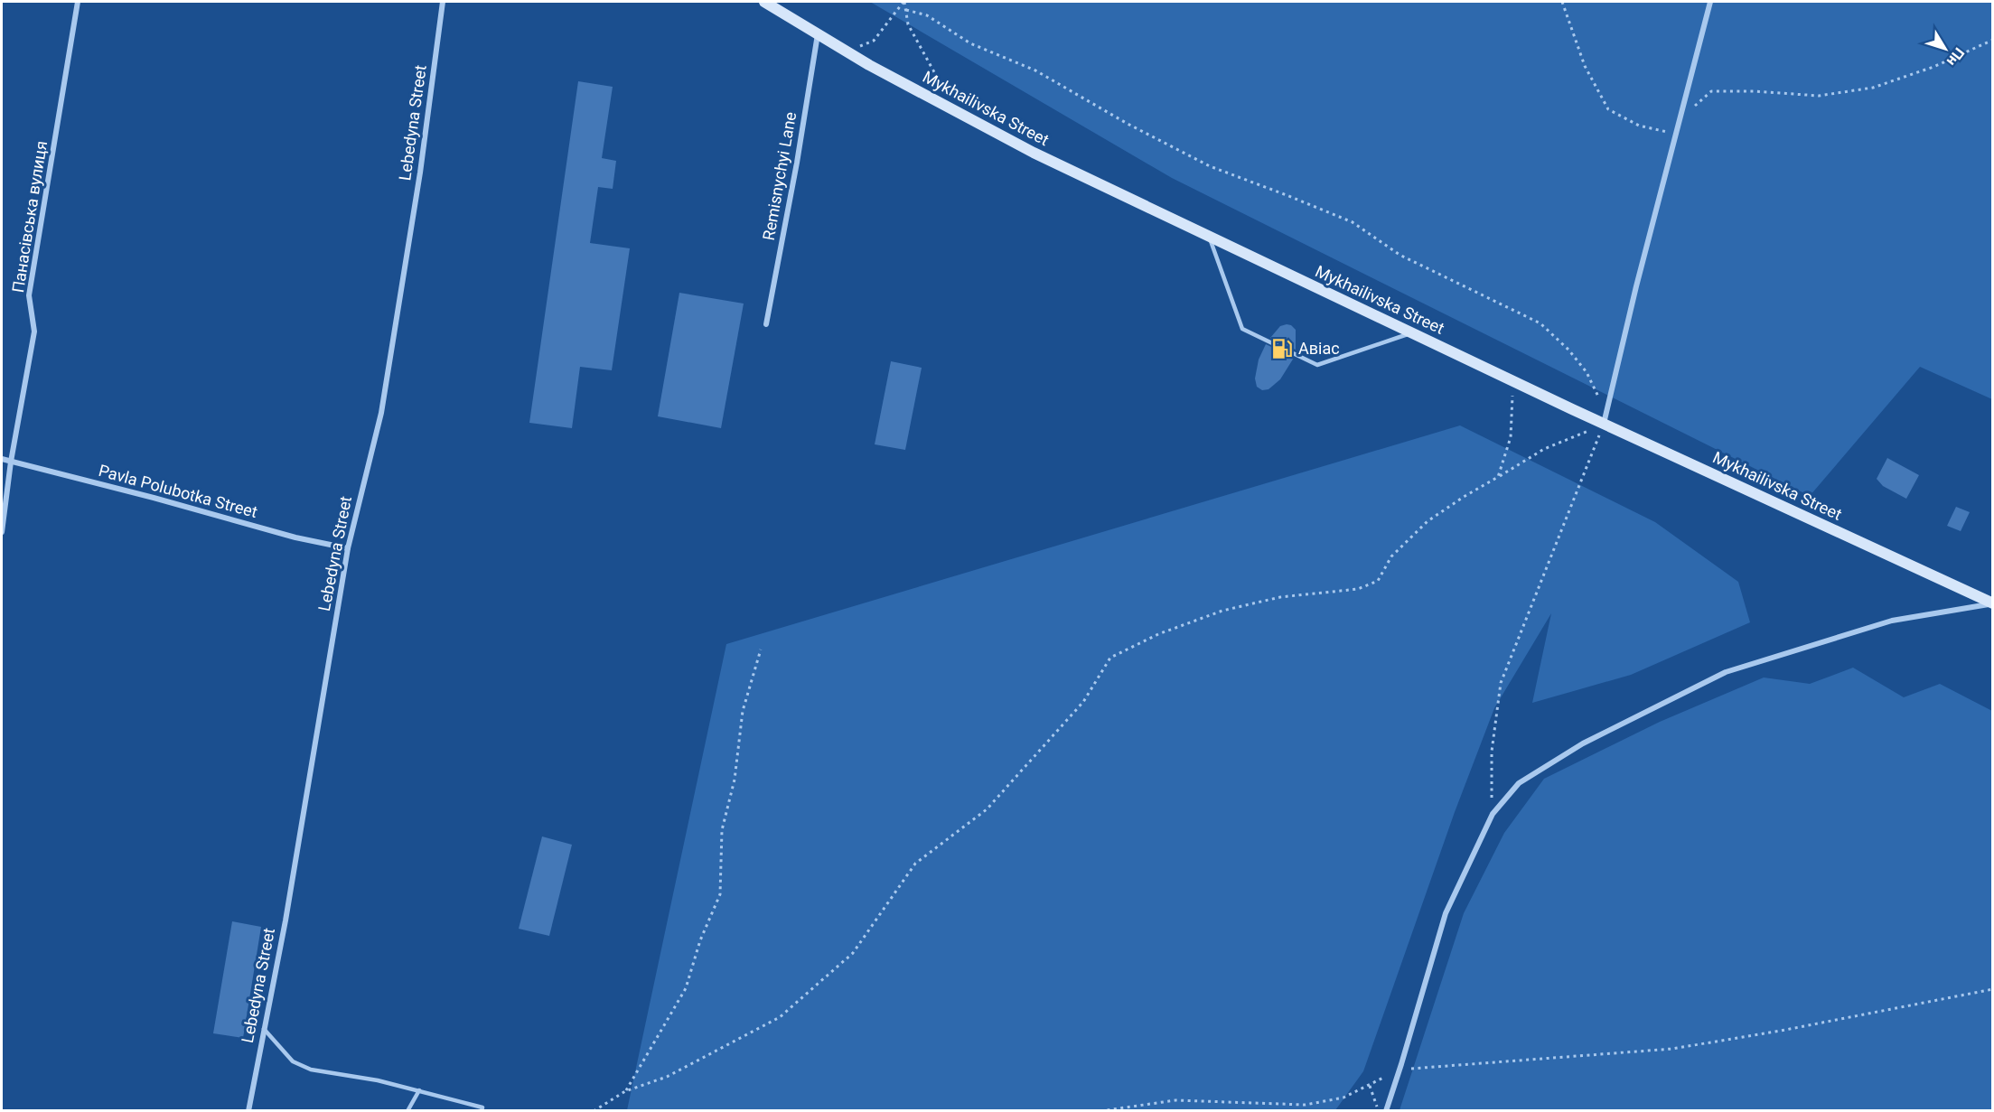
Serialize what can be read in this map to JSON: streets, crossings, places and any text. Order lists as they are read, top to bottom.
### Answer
{
  "streets": {
    "main road": ["Mykhailivska Street"],
    "street": [
      "Lebedyna Street",
      "Remisnychyi Lane",
      "Панасівська вулиця",
      "Pavla Polubotka Street"
    ]
  },
  "crossings": [
    ["Mykhailivska Street", "Remisnychyi Lane"],
    ["Lebedyna Street", "Pavla Polubotka Street"],
    ["Панасівська вулиця", "Pavla Polubotka Street"]
  ],
  "places": {
    "fuel station": ["Авіас"]
  },
  "north": "bottom right"
}
